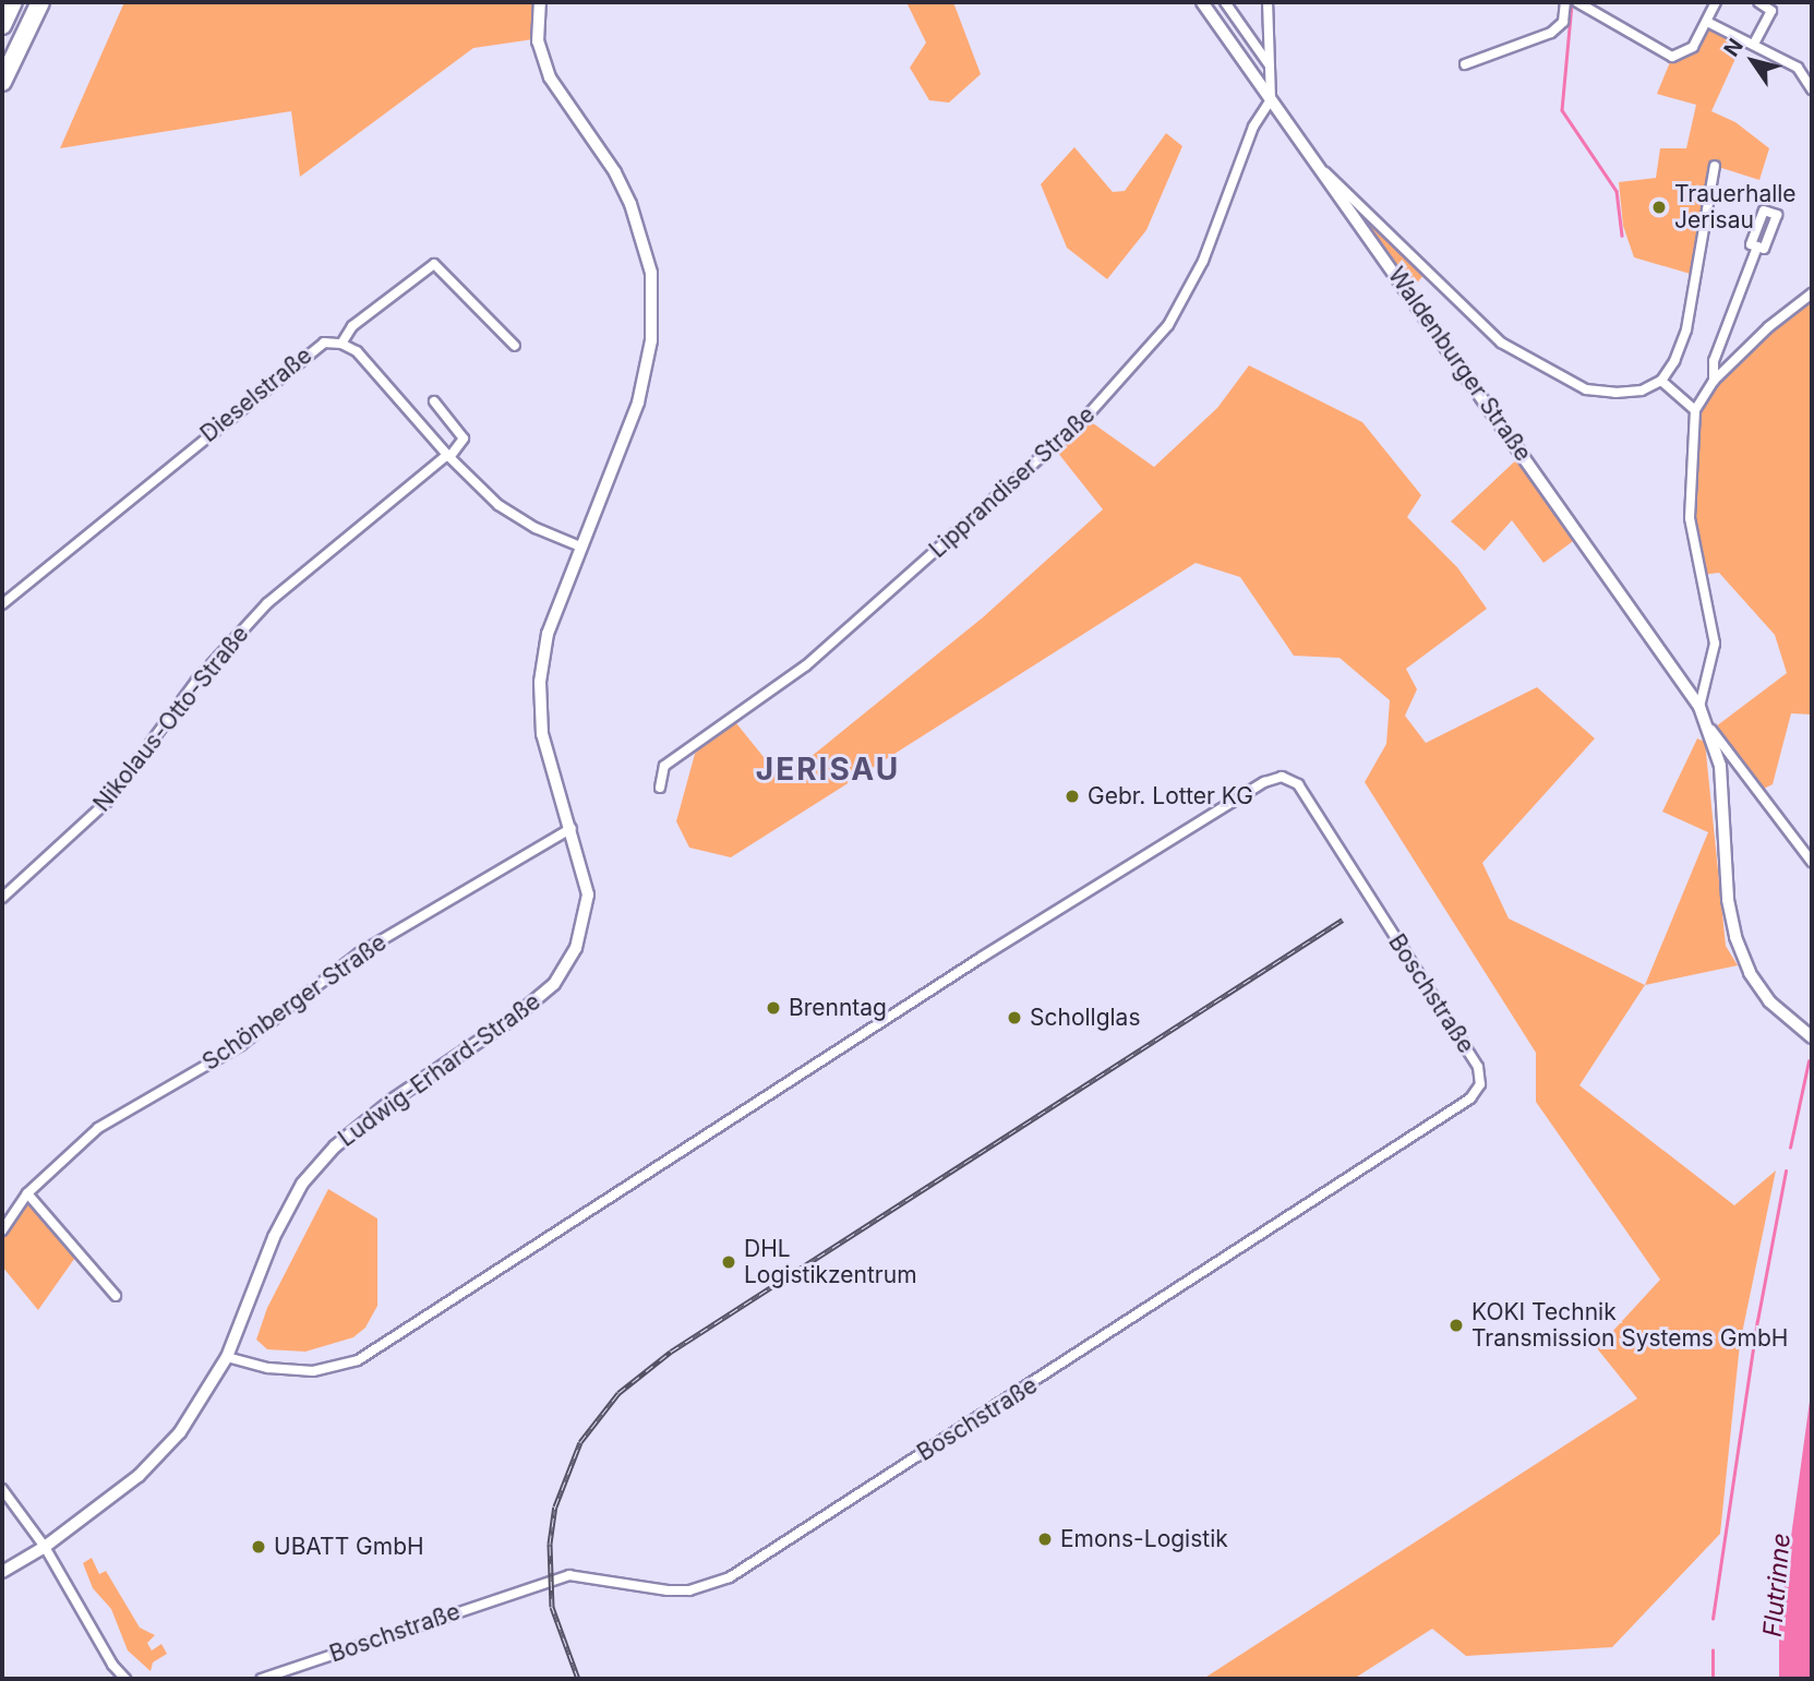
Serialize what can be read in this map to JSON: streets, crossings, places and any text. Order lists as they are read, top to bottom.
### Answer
{
  "streets": {
    "street": [
      "Waldenburger Straße",
      "Dieselstraße",
      "Lipprandiser Straße",
      "Nikolaus-Otto-Straße",
      "Boschstraße",
      "Schönberger Straße",
      "Ludwig-Erhard-Straße"
    ]
  },
  "crossings": [
    ["Waldenburger Straße", "Lipprandiser Straße"],
    ["Dieselstraße", "Nikolaus-Otto-Straße"],
    ["Dieselstraße", "Ludwig-Erhard-Straße"],
    ["Boschstraße", "Ludwig-Erhard-Straße"],
    ["Schönberger Straße", "Ludwig-Erhard-Straße"]
  ],
  "districts": ["JERISAU"],
  "water": ["Flutrinne"],
  "places": [
    "Trauerhalle Jerisau",
    "Gebr. Lotter KG",
    "Brenntag",
    "Schollglas",
    "DHL Logistikzentrum",
    "KOKI Technik Transmission Systems GmbH",
    "Emons-Logistik",
    "UBATT GmbH"
  ],
  "north": "top left"
}
